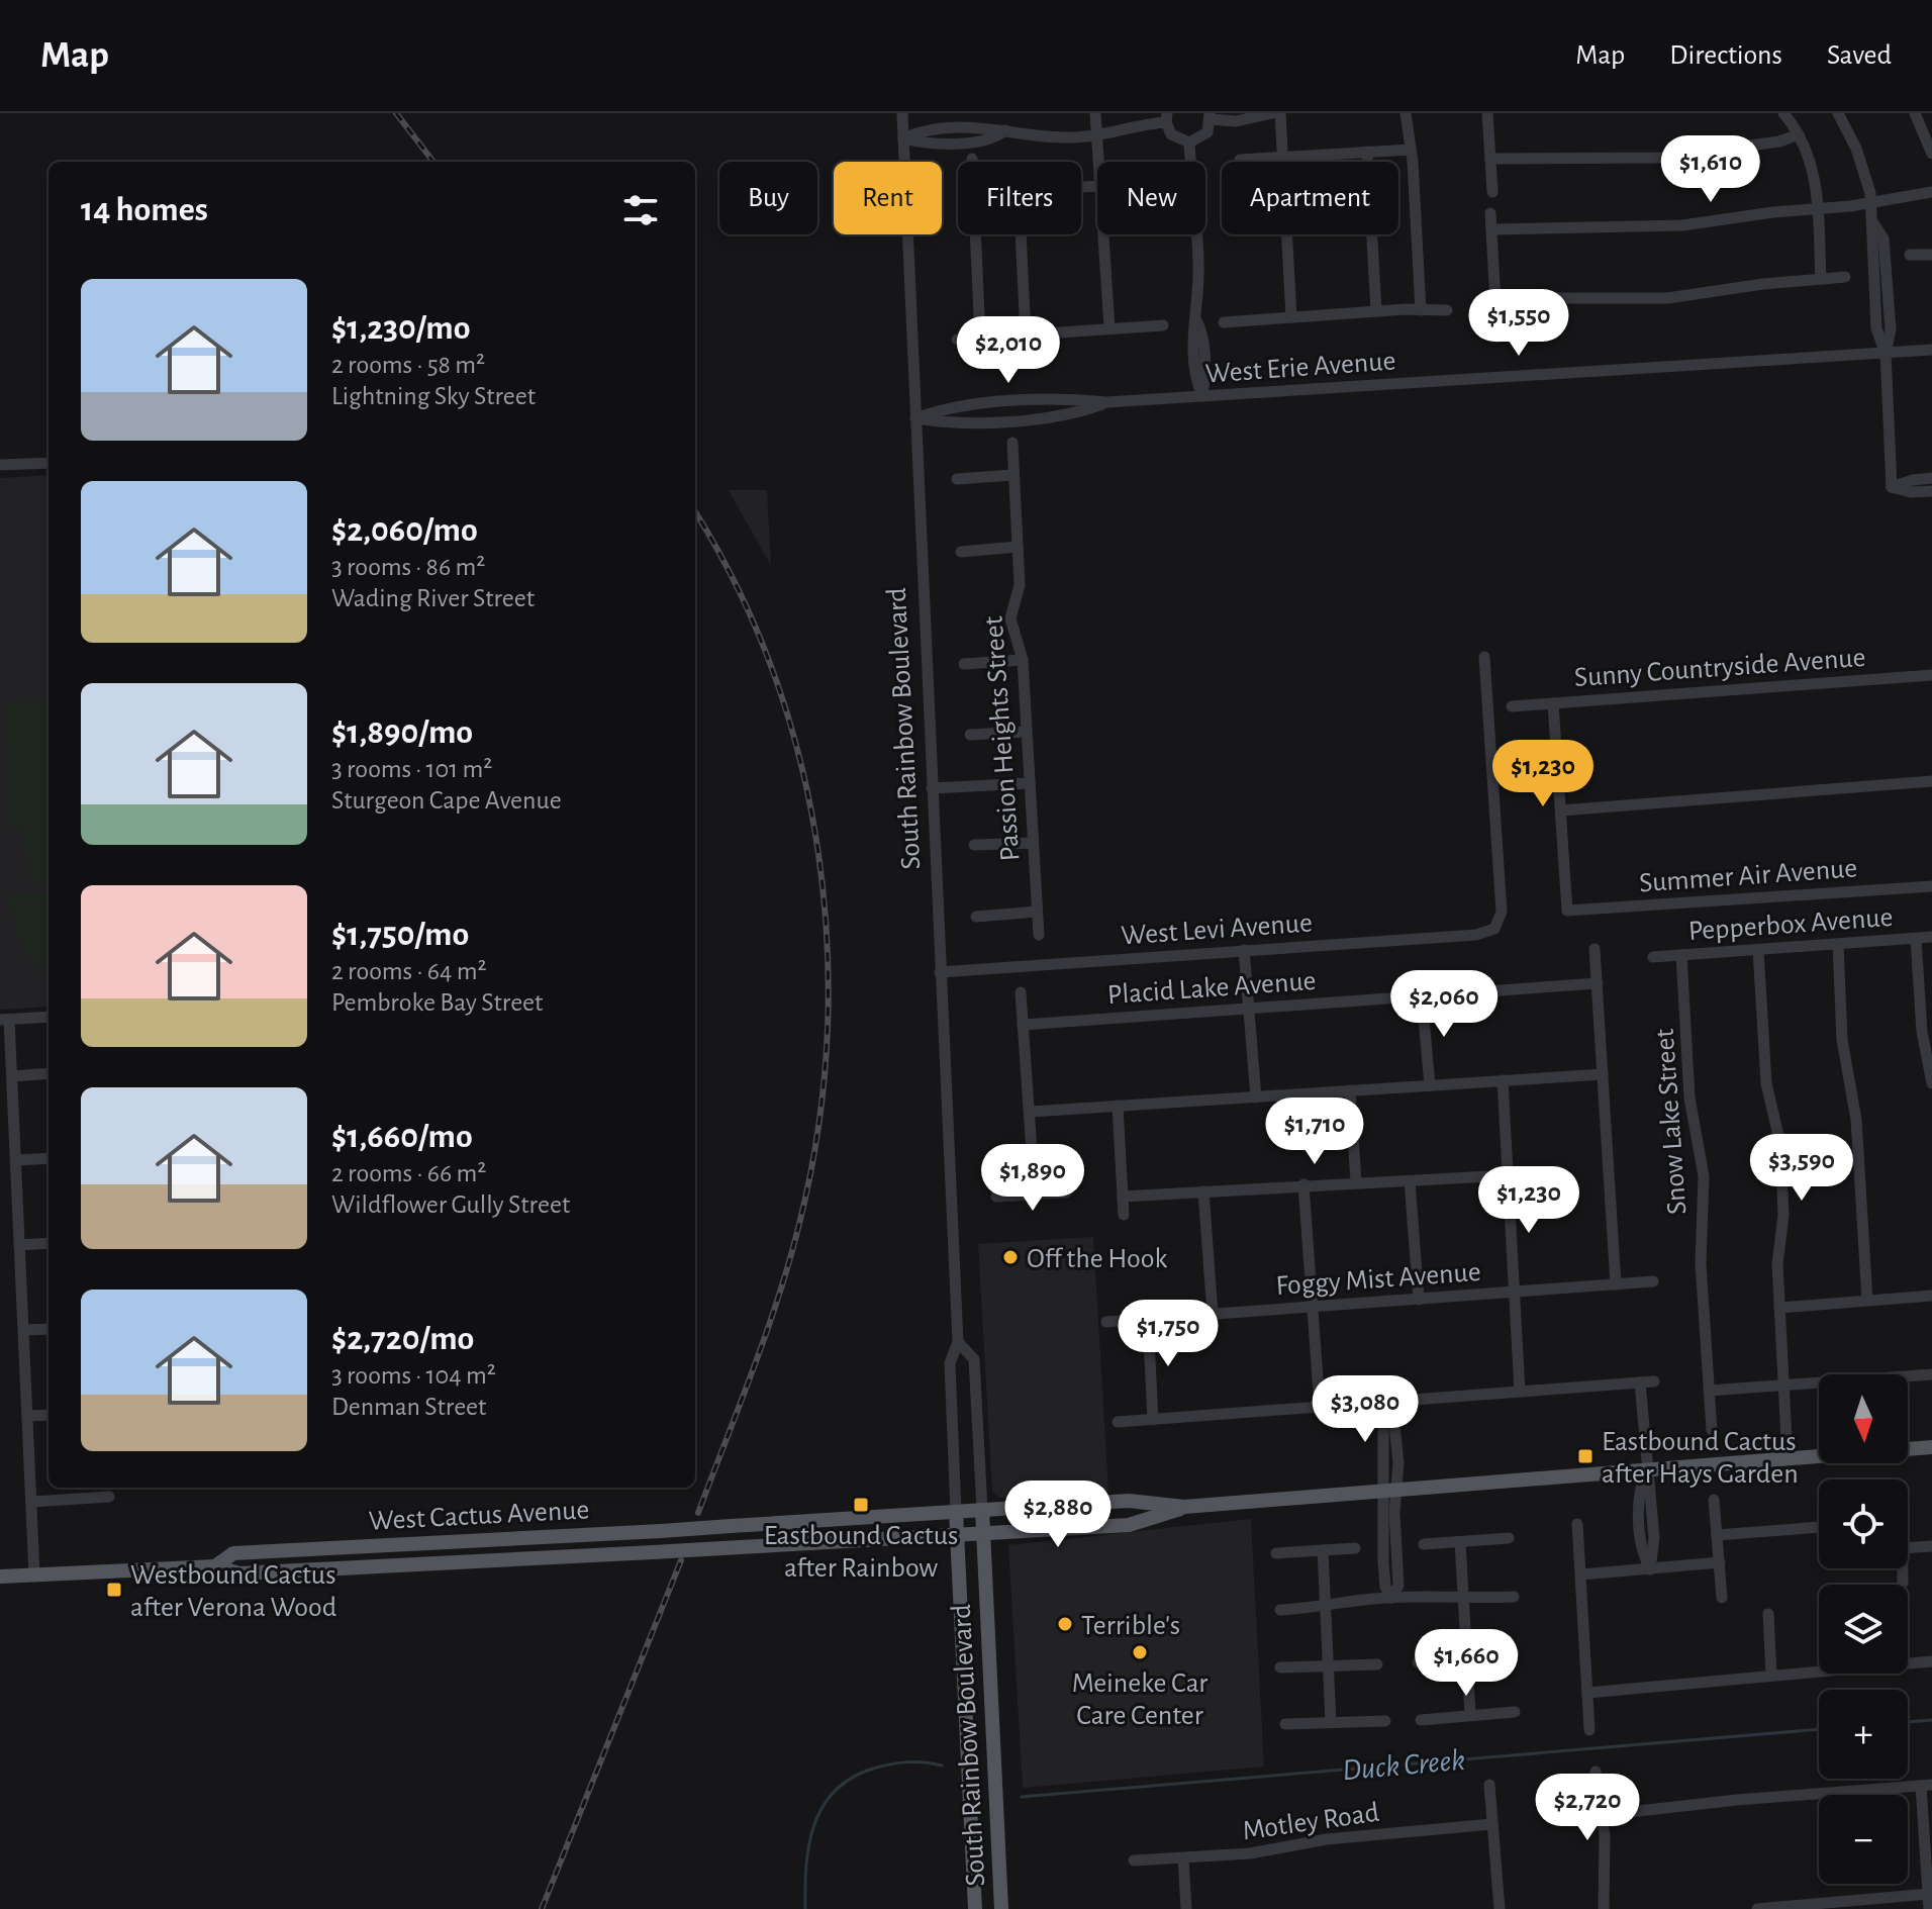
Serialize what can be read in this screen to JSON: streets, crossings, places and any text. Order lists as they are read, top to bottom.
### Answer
{
  "streets": {
    "main road": ["South Rainbow Boulevard", "West Cactus Avenue"],
    "street": [
      "West Erie Avenue",
      "Sunny Countryside Avenue",
      "Passion Heights Street",
      "Summer Air Avenue",
      "Pepperbox Avenue",
      "West Levi Avenue",
      "Placid Lake Avenue",
      "Snow Lake Street",
      "Foggy Mist Avenue",
      "Motley Road"
    ]
  },
  "crossings": [
    ["West Erie Avenue", "South Rainbow Boulevard"],
    ["South Rainbow Boulevard", "West Levi Avenue"],
    ["South Rainbow Boulevard", "West Cactus Avenue"],
    ["Pepperbox Avenue", "Snow Lake Street"]
  ],
  "water": ["Duck Creek"],
  "places": {
    "other": ["Off the Hook", "Terrible's", "Meineke Car Care Center"],
    "transit": ["Eastbound Cactus after Hays Garden", "Eastbound Cactus after Rainbow", "Westbound Cactus after Verona Wood"]
  },
  "north": "bottom",
  "page": {
    "header": "Map",
    "nav": ["Map", "Directions", "Saved"],
    "price": [
      "$1,610",
      "$1,550",
      "$2,010",
      "$1,230",
      "$2,060",
      "$1,710",
      "$3,590",
      "$1,890",
      "$1,230",
      "$1,750",
      "$3,080",
      "$2,880",
      "$1,660",
      "$2,720"
    ],
    "chip": [
      "Buy",
      "Rent",
      "Filters",
      "New",
      "Apartment"
    ],
    "heading": "14 homes",
    "list": [
      {
        "name": "$1,230/mo",
        "note": "2 rooms · 58 m² · Lightning Sky Street"
      },
      {
        "name": "$2,060/mo",
        "note": "3 rooms · 86 m² · Wading River Street"
      },
      {
        "name": "$1,890/mo",
        "note": "3 rooms · 101 m² · Sturgeon Cape Avenue"
      },
      {
        "name": "$1,750/mo",
        "note": "2 rooms · 64 m² · Pembroke Bay Street"
      },
      {
        "name": "$1,660/mo",
        "note": "2 rooms · 66 m² · Wildflower Gully Street"
      },
      {
        "name": "$2,720/mo",
        "note": "3 rooms · 104 m² · Denman Street"
      }
    ],
    "map_buttons": ["+", "−"]
  }
}
